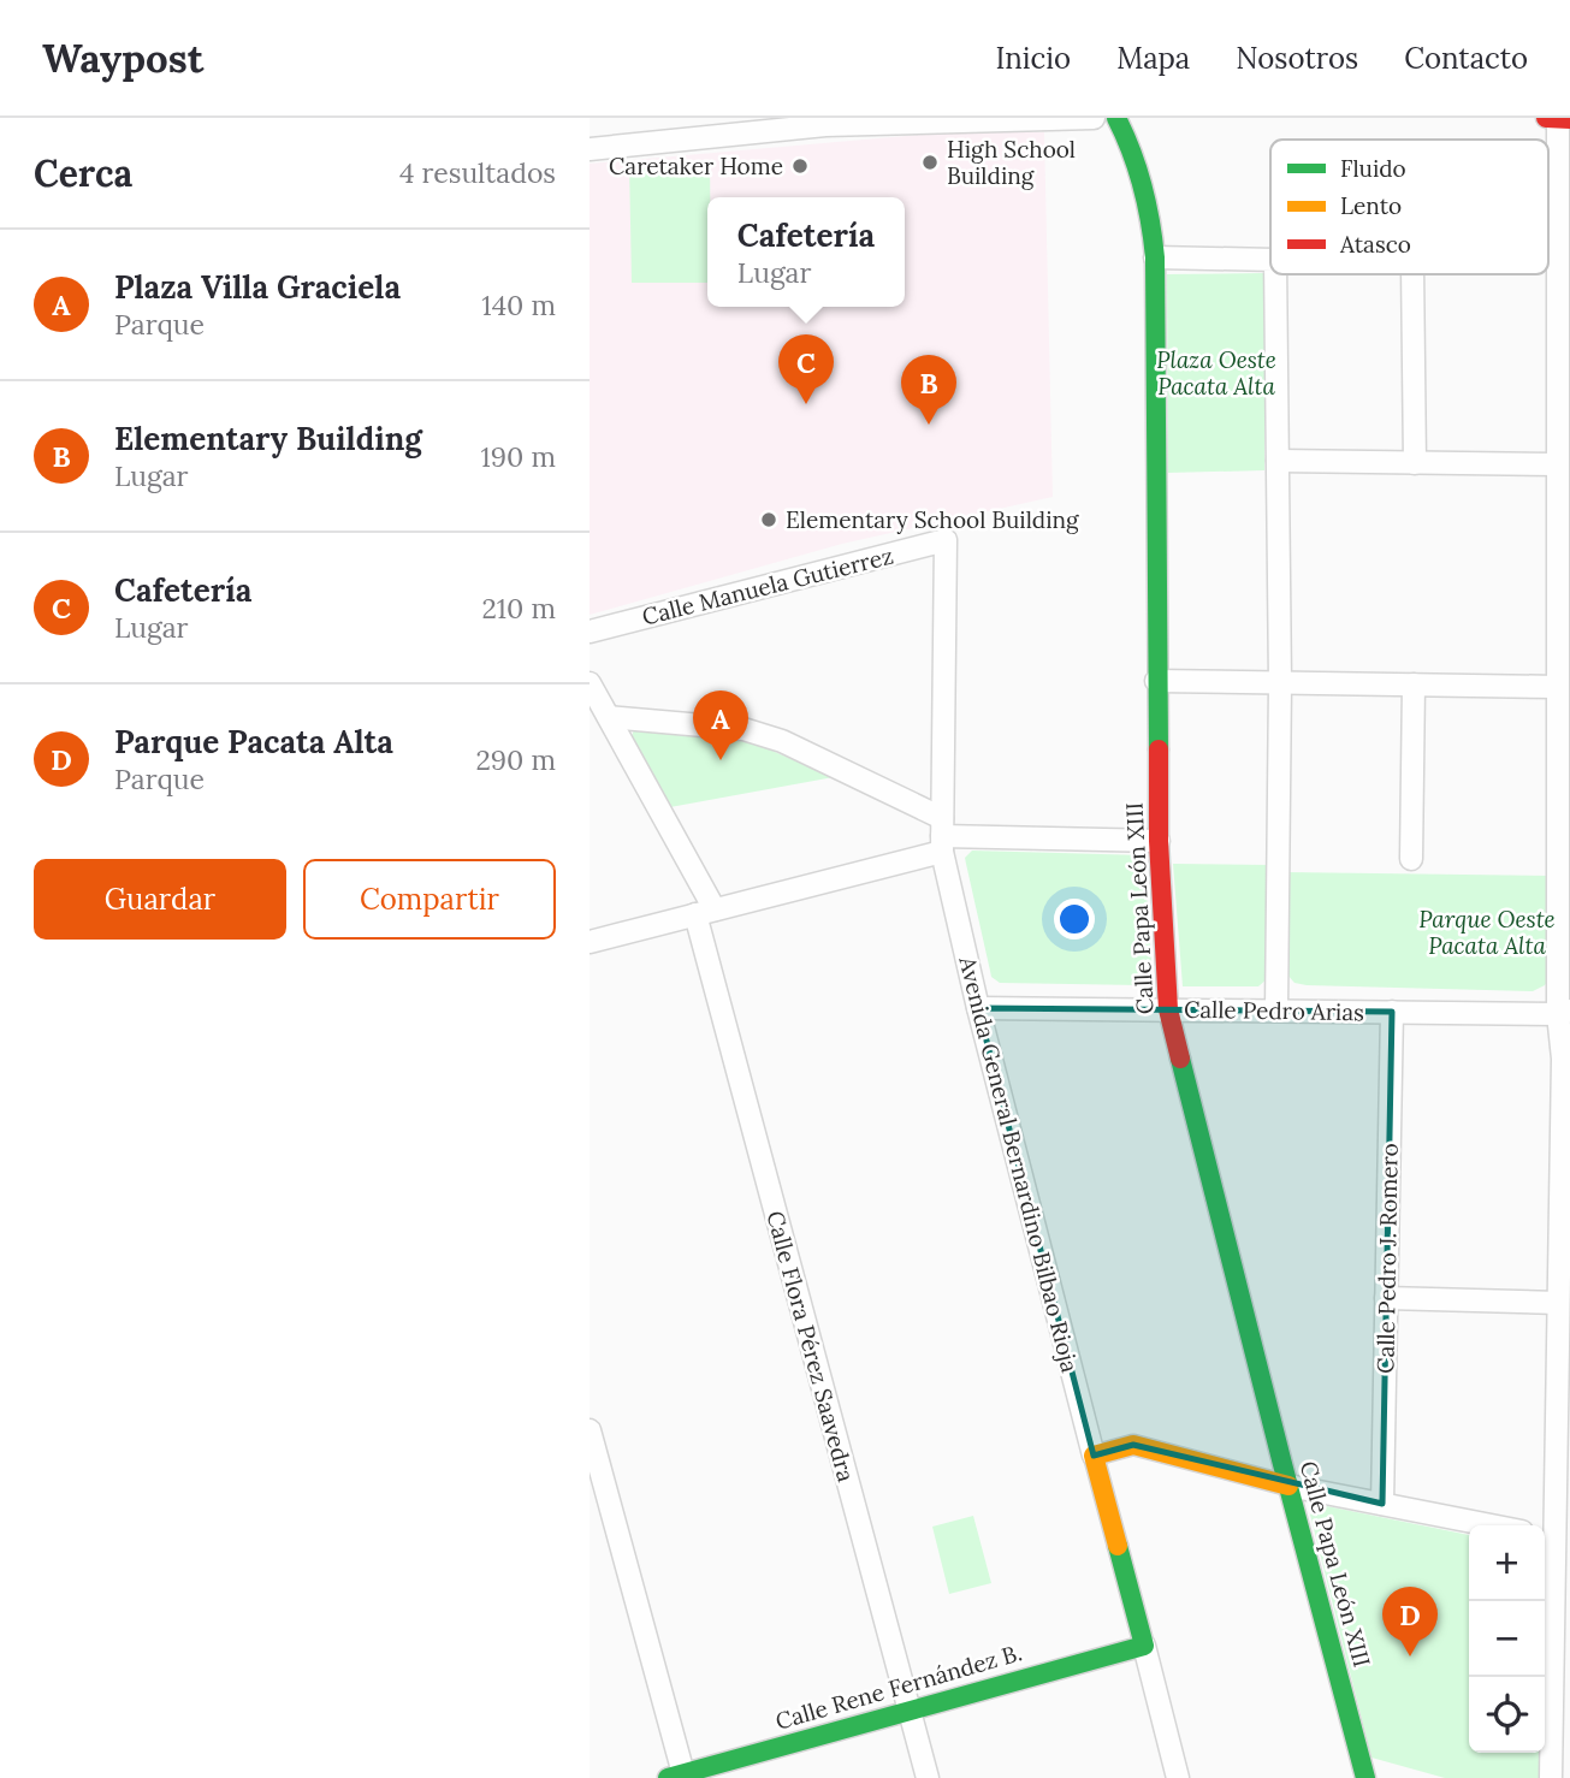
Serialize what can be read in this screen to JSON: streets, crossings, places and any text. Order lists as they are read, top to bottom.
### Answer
{
  "streets": {
    "street": [
      "Calle Manuela Gutierrez",
      "Calle Papa León XIII",
      "Calle Pedro Arias",
      "Avenida General Bernardino Bilbao Rioja",
      "Calle Pedro J. Romero",
      "Calle Flora Pérez Saavedra",
      "Calle Rene Fernández B."
    ]
  },
  "crossings": [
    ["Calle Manuela Gutierrez", "Avenida General Bernardino Bilbao Rioja"],
    ["Calle Papa León XIII", "Calle Pedro Arias"],
    ["Calle Pedro Arias", "Avenida General Bernardino Bilbao Rioja"],
    ["Calle Pedro Arias", "Calle Pedro J. Romero"],
    ["Avenida General Bernardino Bilbao Rioja", "Calle Rene Fernández B."],
    ["Calle Flora Pérez Saavedra", "Calle Rene Fernández B."]
  ],
  "parks": ["Plaza Oeste Pacata Alta", "Parque Oeste Pacata Alta"],
  "places": ["High School Building", "Caretaker Home", "Elementary School Building"],
  "legend": ["Fluido", "Lento", "Atasco"],
  "page": {
    "header": "Waypost",
    "nav": [
      "Inicio",
      "Mapa",
      "Nosotros",
      "Contacto"
    ],
    "heading": ["Cerca", "4 resultados"],
    "popup": ["Cafetería", "Lugar"],
    "list": [
      {
        "mark": "A",
        "name": "Plaza Villa Graciela",
        "note": "Parque",
        "value": "140 m"
      },
      {
        "mark": "B",
        "name": "Elementary Building",
        "note": "Lugar",
        "value": "190 m"
      },
      {
        "mark": "C",
        "name": "Cafetería",
        "note": "Lugar",
        "value": "210 m"
      },
      {
        "mark": "D",
        "name": "Parque Pacata Alta",
        "note": "Parque",
        "value": "290 m"
      }
    ],
    "pins": [
      "C",
      "B",
      "A",
      "D"
    ],
    "buttons": ["Guardar", "Compartir"],
    "map_buttons": ["+", "−"]
  }
}
